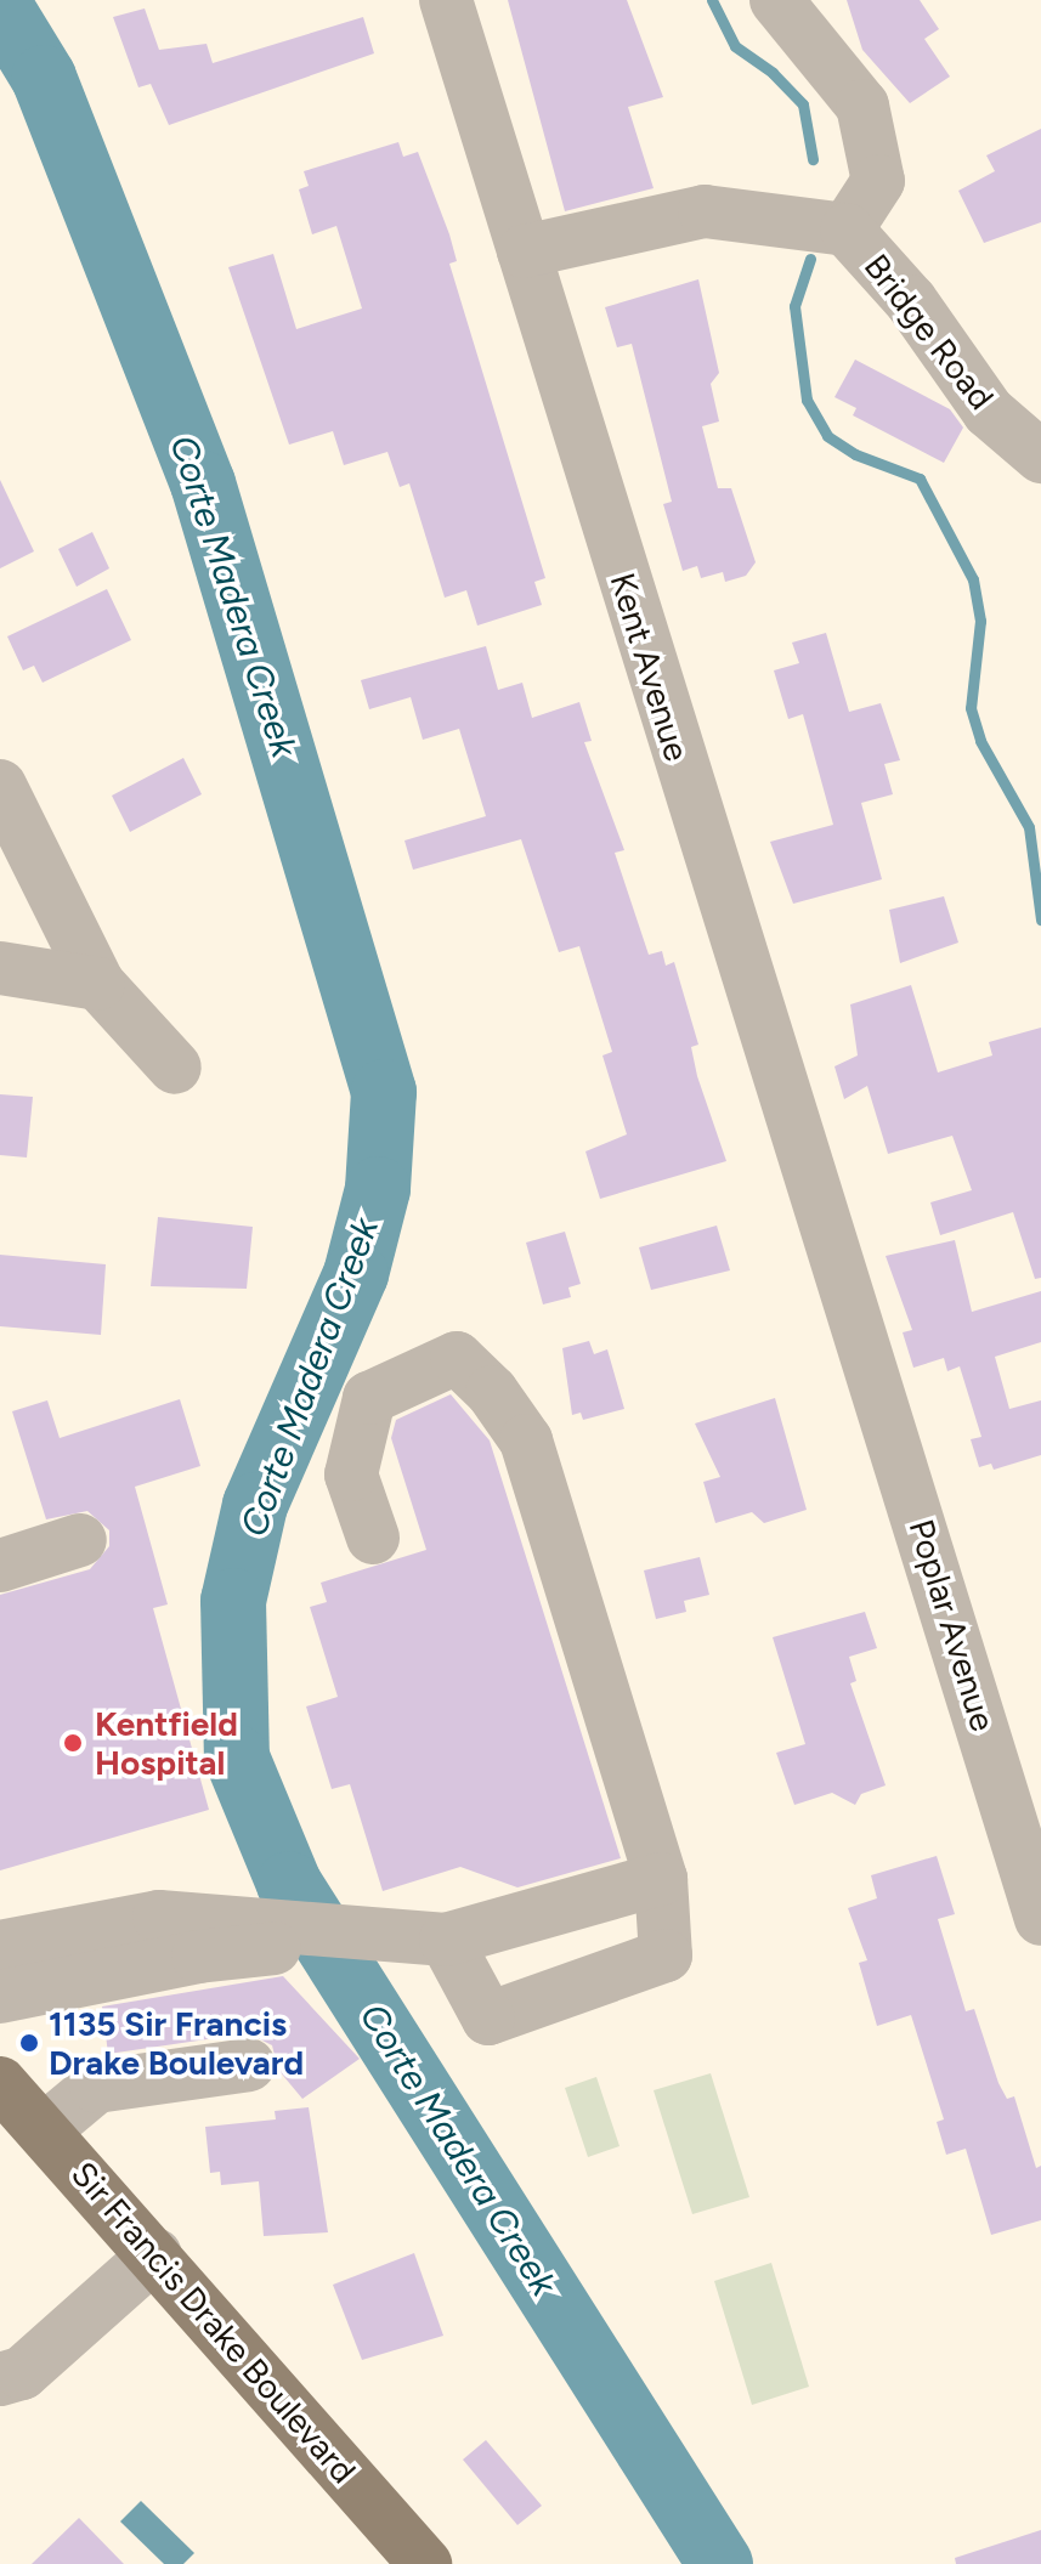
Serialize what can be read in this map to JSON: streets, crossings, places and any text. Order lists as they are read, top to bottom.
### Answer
{
  "streets": {
    "main road": ["Sir Francis Drake Boulevard"],
    "street": ["Bridge Road", "Kent Avenue", "Poplar Avenue"]
  },
  "crossings": [
    ["Bridge Road", "Kent Avenue"],
    ["Kent Avenue", "Poplar Avenue"]
  ],
  "water": ["Corte Madera Creek"],
  "places": ["Kentfield Hospital", "1135 Sir Francis Drake Boulevard"]
}
